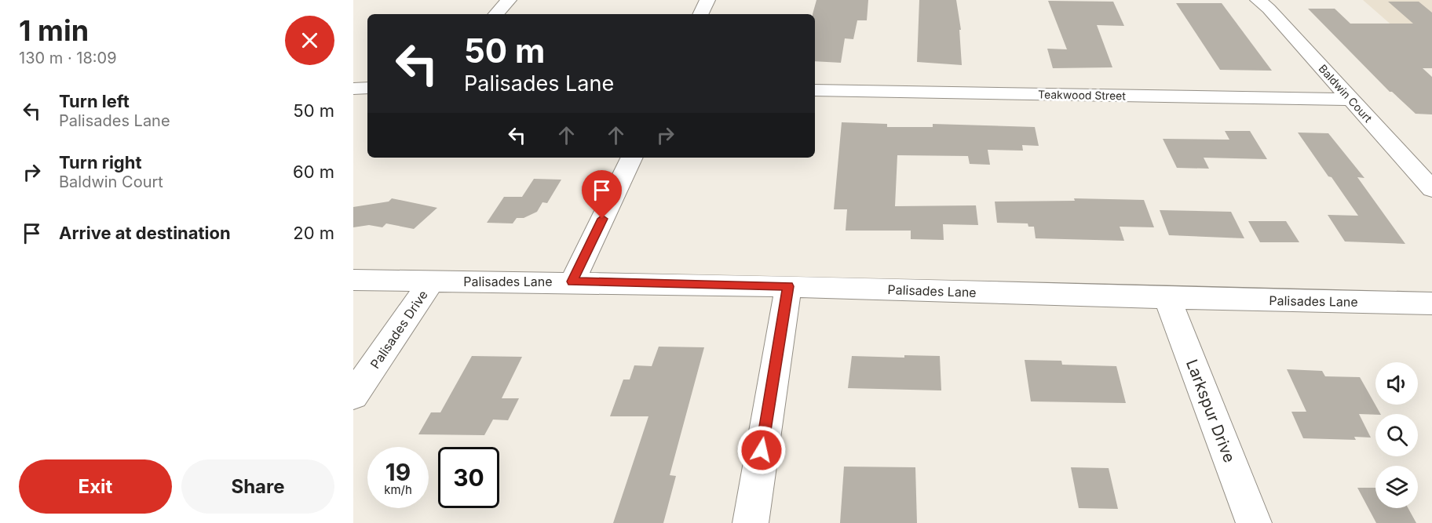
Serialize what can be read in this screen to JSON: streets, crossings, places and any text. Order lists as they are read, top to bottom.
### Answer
{
  "streets": {
    "street": [
      "Baldwin Court",
      "Teakwood Street",
      "Palisades Lane",
      "Palisades Drive",
      "Larkspur Drive"
    ]
  },
  "crossings": [
    ["Baldwin Court", "Teakwood Street"],
    ["Palisades Lane", "Palisades Drive"],
    ["Palisades Lane", "Larkspur Drive"]
  ],
  "page": {
    "heading": ["1 min", "130 m · 18:09"],
    "turn": ["50 m", "Palisades Lane"],
    "list": [
      {
        "name": "Turn left",
        "note": "Palisades Lane",
        "value": "50 m"
      },
      {
        "name": "Turn right",
        "note": "Baldwin Court",
        "value": "60 m"
      },
      {
        "name": "Arrive at destination",
        "value": "20 m"
      }
    ],
    "speed": "19 km/h",
    "limit": "30",
    "buttons": ["Exit", "Share"]
  }
}
